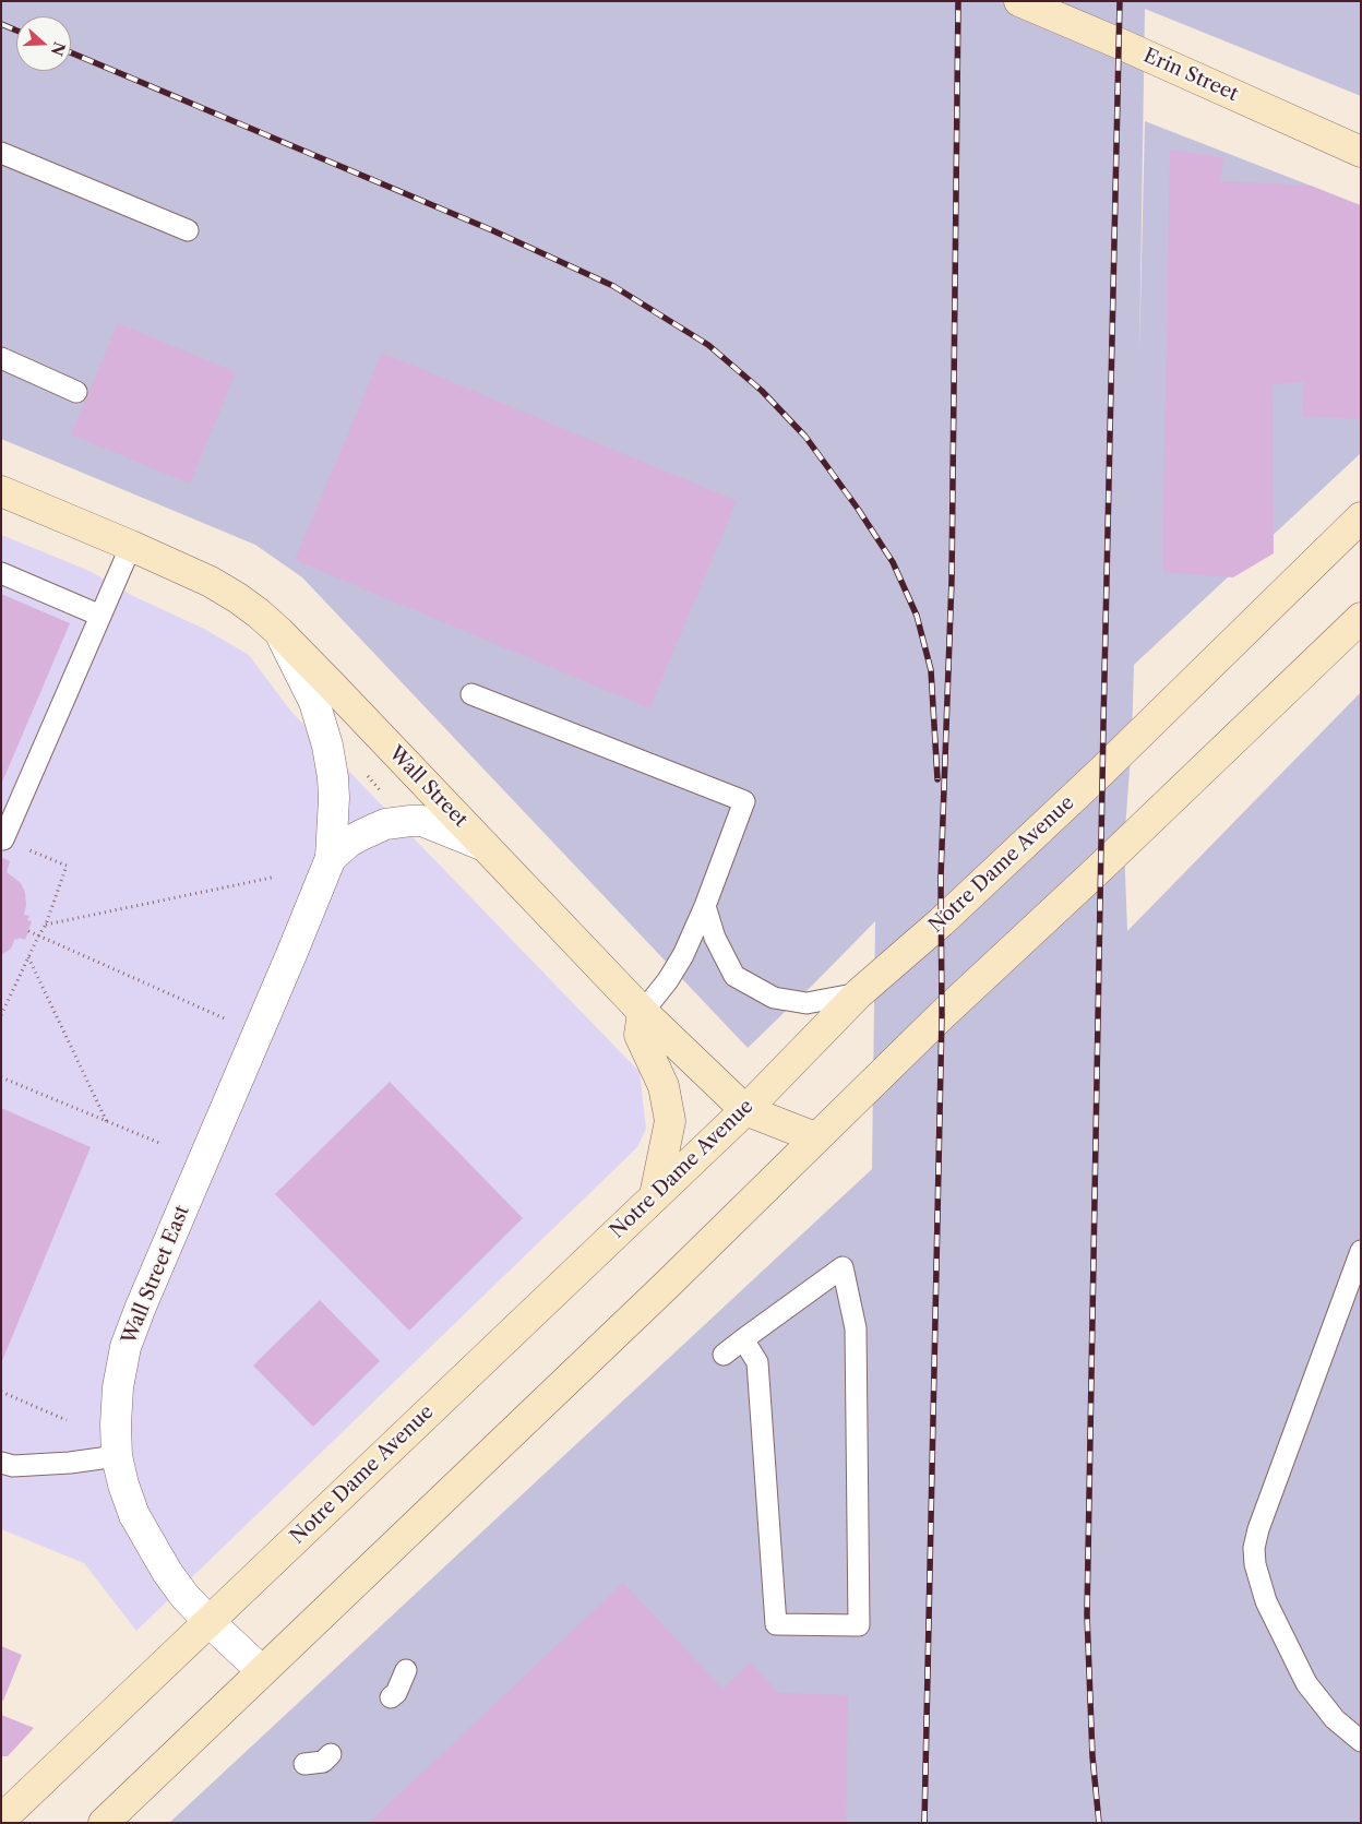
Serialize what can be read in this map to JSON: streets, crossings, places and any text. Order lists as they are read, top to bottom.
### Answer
{
  "streets": {
    "main road": ["Erin Street", "Wall Street", "Notre Dame Avenue"],
    "street": ["Wall Street East"]
  },
  "crossings": [
    ["Wall Street", "Notre Dame Avenue"],
    ["Notre Dame Avenue", "Wall Street East"]
  ],
  "north": "right"
}
